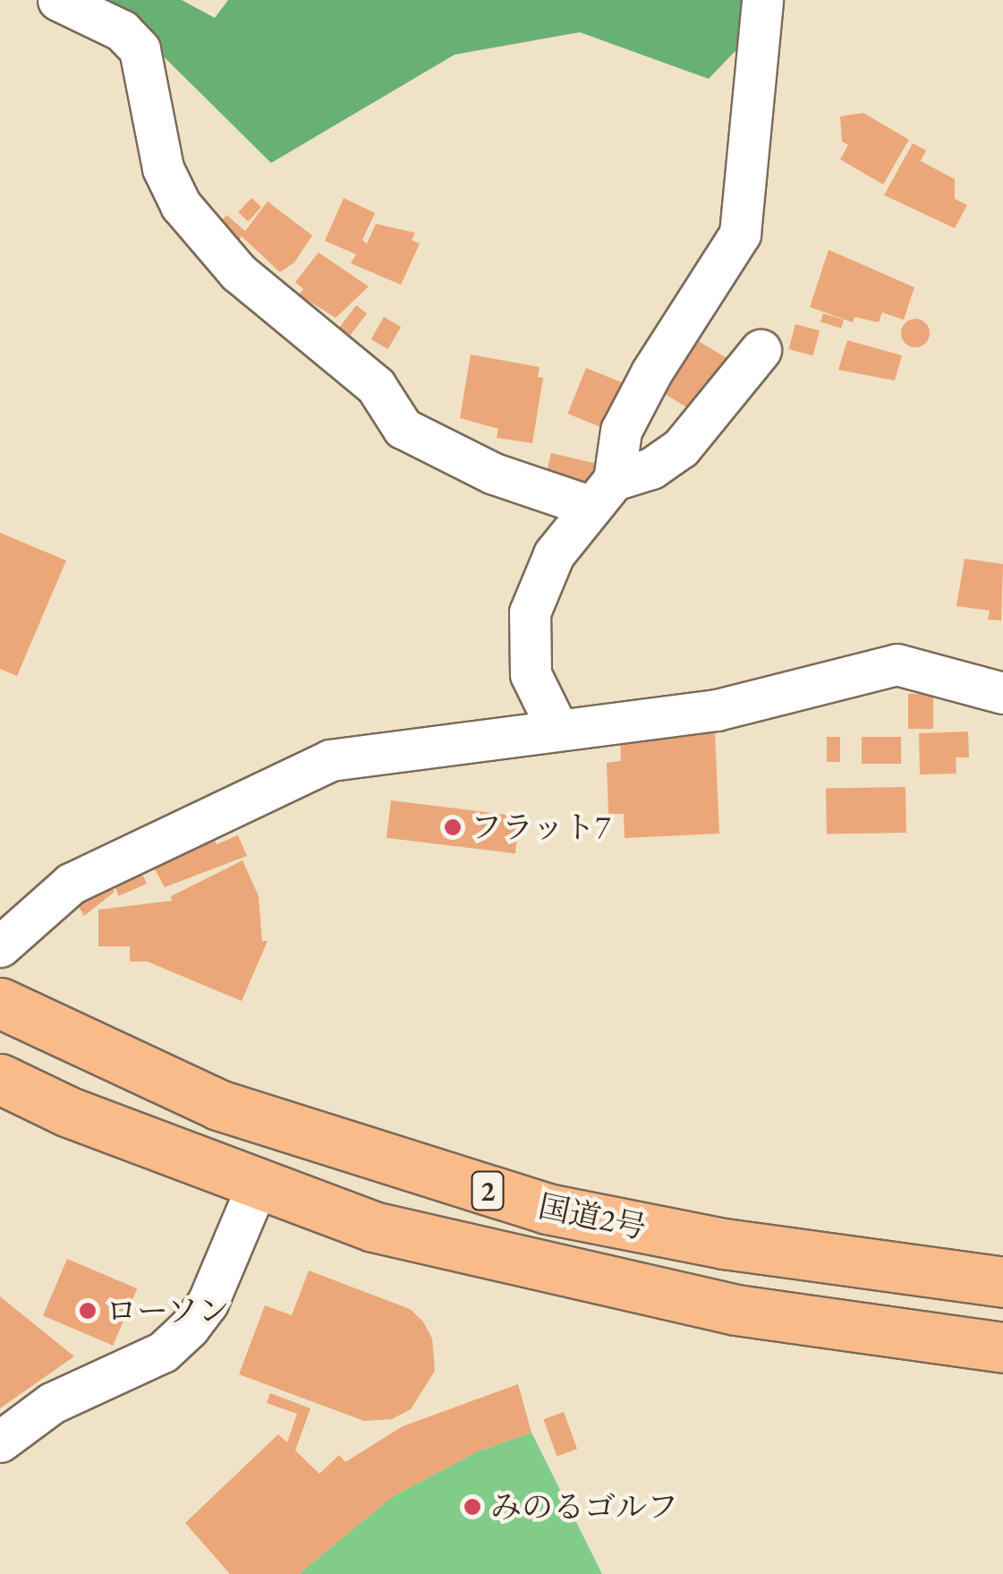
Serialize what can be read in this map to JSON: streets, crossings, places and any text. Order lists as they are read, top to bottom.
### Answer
{
  "streets": {
    "highway": ["2", "国道2号"]
  },
  "places": ["フラット7", "ローソン", "みのるゴルフ"]
}
